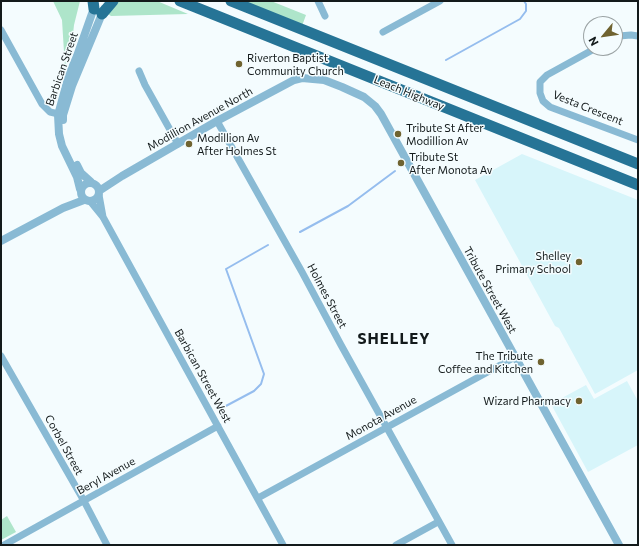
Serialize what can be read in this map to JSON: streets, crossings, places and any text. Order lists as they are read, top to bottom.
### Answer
{
  "streets": {
    "highway": ["Leach Highway"],
    "street": [
      "Barbican Street",
      "Vesta Crescent",
      "Modillion Avenue North",
      "Tribute Street West",
      "Holmes Street",
      "Barbican Street West",
      "Monota Avenue",
      "Corbel Street",
      "Beryl Avenue"
    ]
  },
  "crossings": [
    ["Barbican Street", "Modillion Avenue North"],
    ["Barbican Street", "Barbican Street West"],
    ["Modillion Avenue North", "Tribute Street West"],
    ["Modillion Avenue North", "Holmes Street"],
    ["Modillion Avenue North", "Barbican Street West"],
    ["Tribute Street West", "Monota Avenue"],
    ["Holmes Street", "Monota Avenue"],
    ["Barbican Street West", "Monota Avenue"],
    ["Barbican Street West", "Beryl Avenue"],
    ["Corbel Street", "Beryl Avenue"]
  ],
  "districts": ["SHELLEY"],
  "places": [
    "Riverton Baptist Community Church",
    "Tribute St After Modillion Av",
    "Modillion Av After Holmes St",
    "Tribute St After Monota Av",
    "Shelley Primary School",
    "The Tribute Coffee and Kitchen",
    "Wizard Pharmacy"
  ],
  "north": "bottom left"
}
